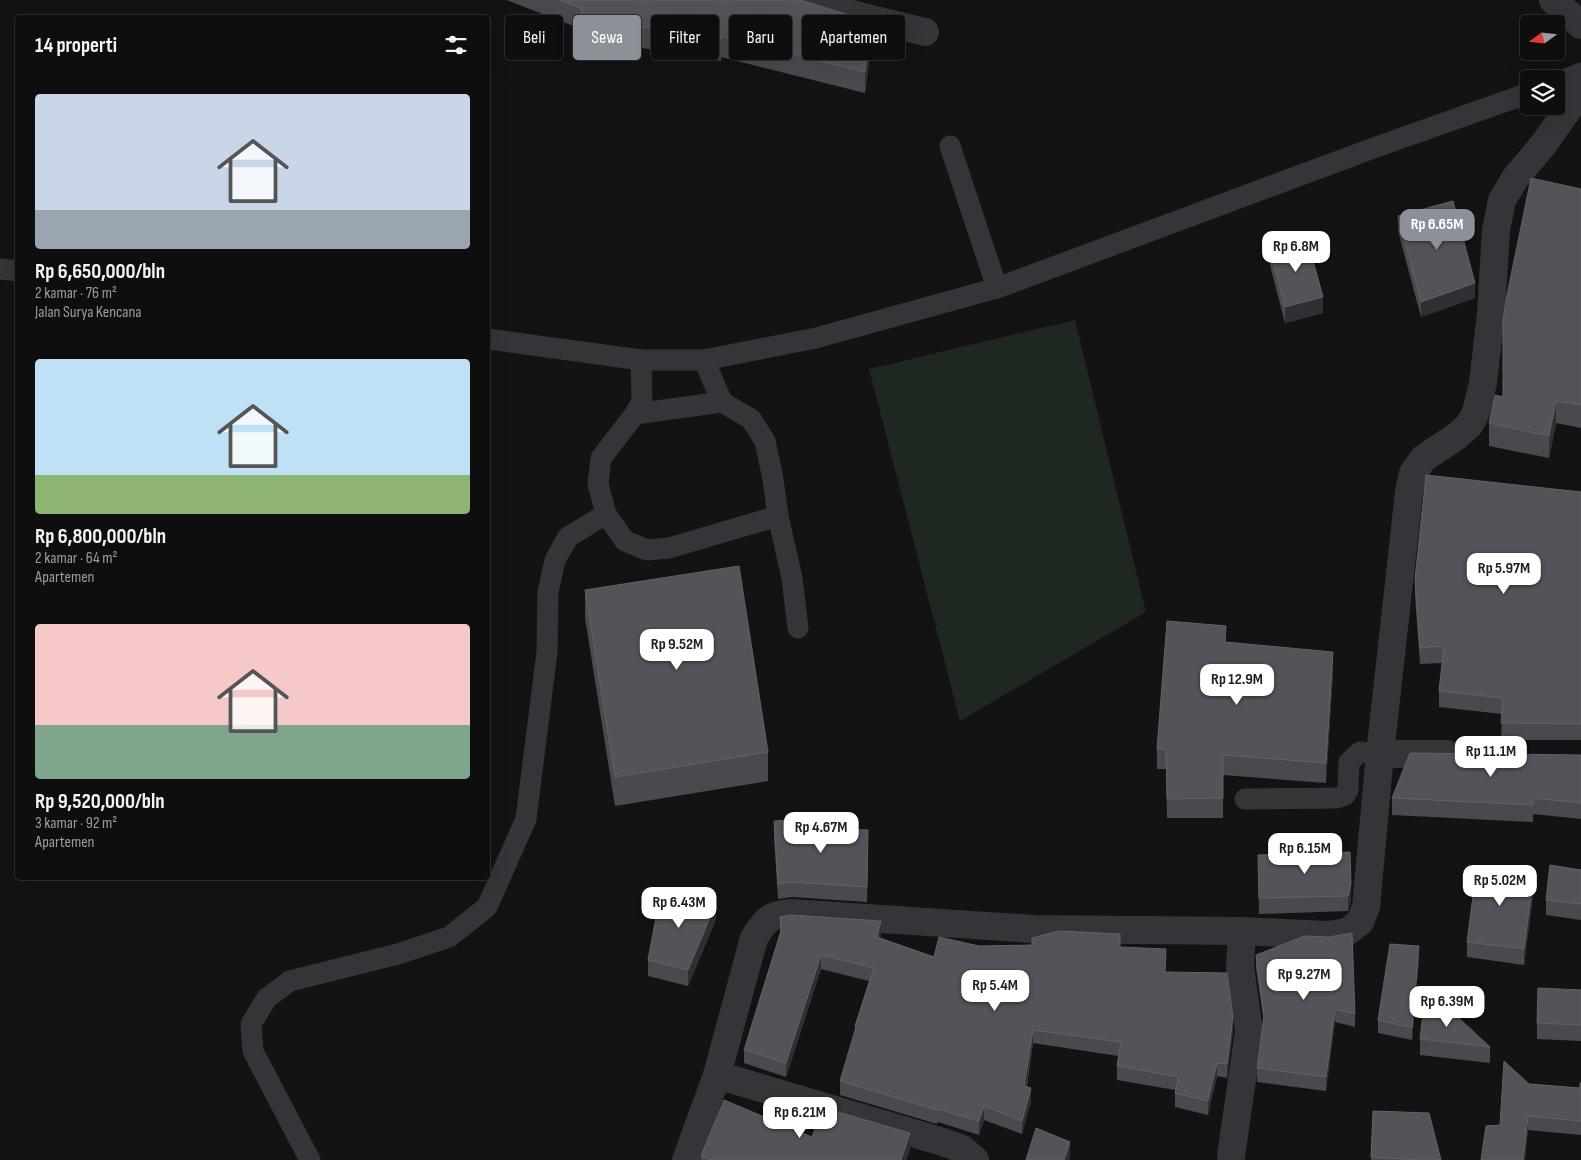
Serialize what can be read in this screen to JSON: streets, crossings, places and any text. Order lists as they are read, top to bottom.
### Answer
{
  "north": "left",
  "page": {
    "chip": [
      "Beli",
      "Sewa",
      "Filter",
      "Baru",
      "Apartemen"
    ],
    "heading": "14 properti",
    "list": [
      {
        "name": "Rp 6,650,000/bln",
        "note": "2 kamar · 76 m² · Jalan Surya Kencana"
      },
      {
        "name": "Rp 6,800,000/bln",
        "note": "2 kamar · 64 m² · Apartemen"
      },
      {
        "name": "Rp 9,520,000/bln",
        "note": "3 kamar · 92 m² · Apartemen"
      }
    ],
    "price": [
      "Rp 6.65M",
      "Rp 6.8M",
      "Rp 5.97M",
      "Rp 9.52M",
      "Rp 12.9M",
      "Rp 11.1M",
      "Rp 4.67M",
      "Rp 6.15M",
      "Rp 5.02M",
      "Rp 6.43M",
      "Rp 9.27M",
      "Rp 5.4M",
      "Rp 6.39M",
      "Rp 6.21M"
    ]
  }
}
